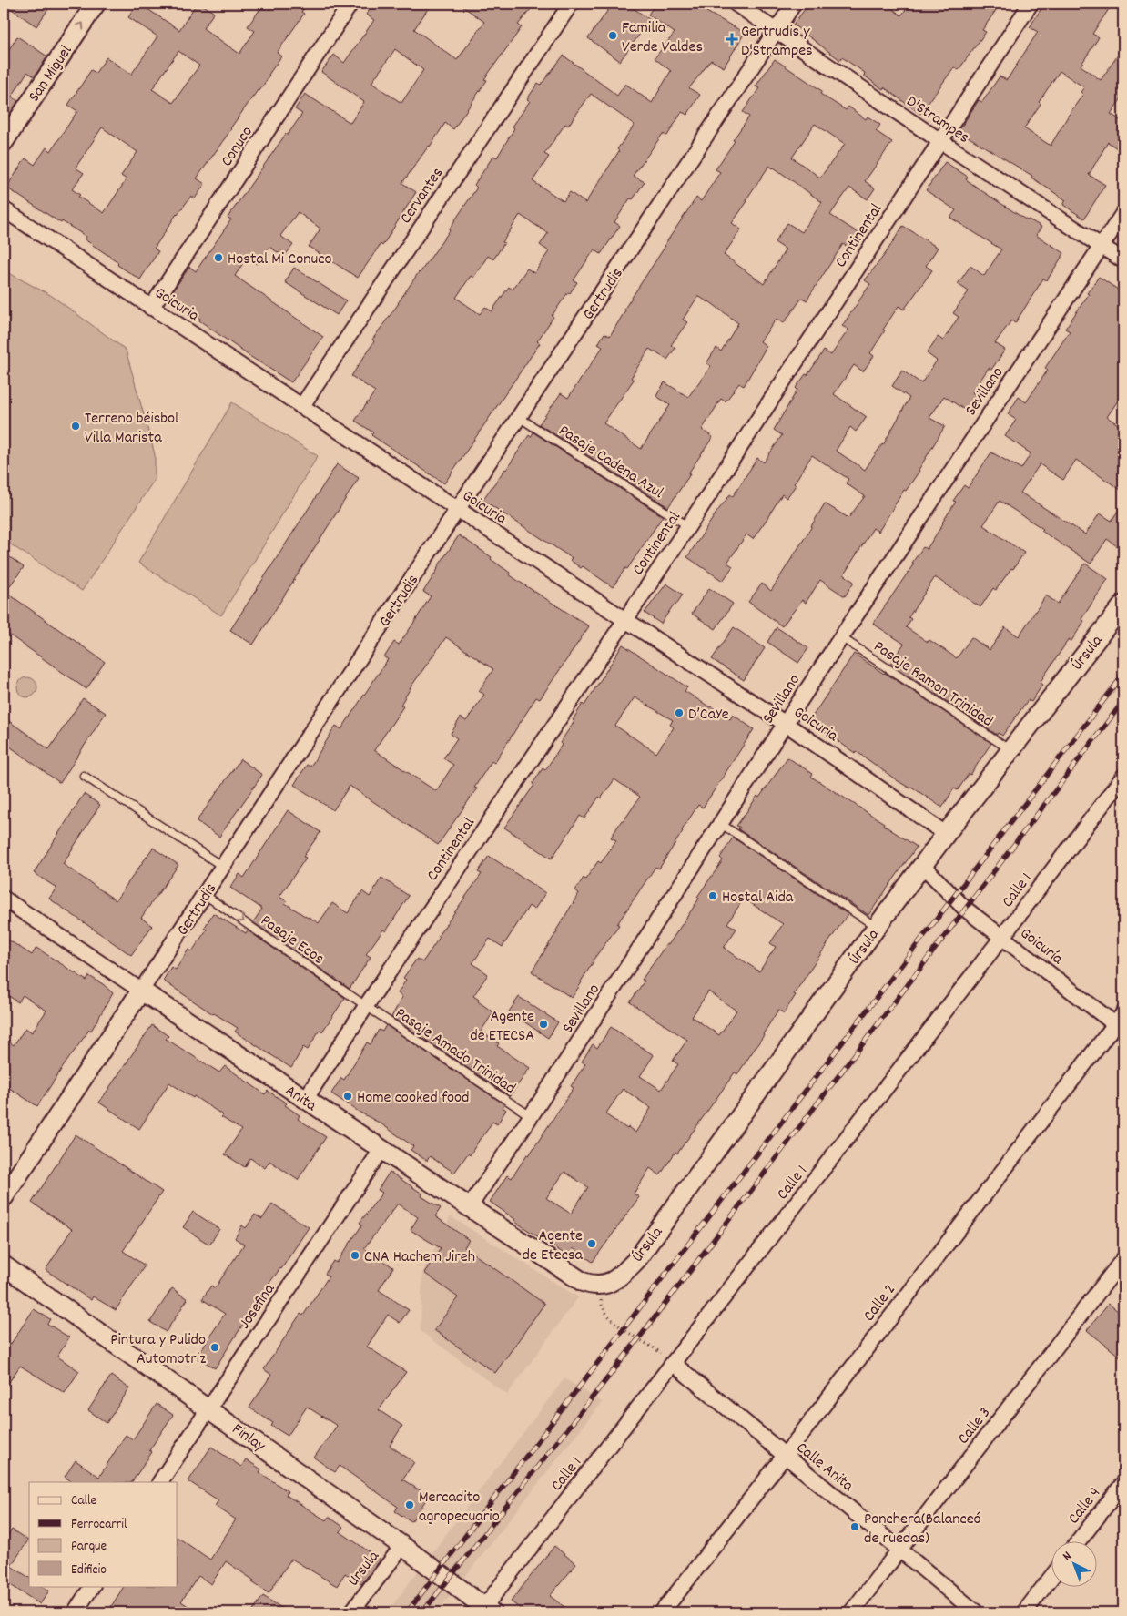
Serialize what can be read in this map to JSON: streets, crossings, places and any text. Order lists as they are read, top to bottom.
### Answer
{
  "streets": {
    "street": [
      "San Miguel",
      "D'Strampes",
      "Conuco",
      "Cervantes",
      "Continental",
      "Gertrudis",
      "Goicuria",
      "Sevillano",
      "Úrsula",
      "Calle 1",
      "Goicuría",
      "Anita",
      "Calle 2",
      "Josefina",
      "Calle 3",
      "Finlay",
      "Calle Anita",
      "Calle 4",
      "Ursula"
    ],
    "lane": [
      "Pasaje Cadena Azul",
      "Pasaje Ramon Trinidad",
      "Pasaje Ecos",
      "Pasaje Amado Trinidad"
    ]
  },
  "crossings": [
    ["D'Strampes", "Continental"],
    ["D'Strampes", "Gertrudis"],
    ["D'Strampes", "Sevillano"],
    ["Conuco", "Goicuria"],
    ["Cervantes", "Goicuria"],
    ["Continental", "Goicuria"],
    ["Continental", "Pasaje Cadena Azul"],
    ["Continental", "Pasaje Ecos"],
    ["Continental", "Pasaje Amado Trinidad"],
    ["Continental", "Anita"],
    ["Gertrudis", "Goicuria"],
    ["Gertrudis", "Pasaje Cadena Azul"],
    ["Gertrudis", "Pasaje Ecos"],
    ["Gertrudis", "Anita"],
    ["Goicuria", "Sevillano"],
    ["Goicuria", "Úrsula"],
    ["Sevillano", "Pasaje Ramon Trinidad"],
    ["Sevillano", "Pasaje Amado Trinidad"],
    ["Sevillano", "Anita"],
    ["Úrsula", "Pasaje Ramon Trinidad"],
    ["Úrsula", "Goicuría"],
    ["Úrsula", "Anita"],
    ["Calle 1", "Goicuría"],
    ["Calle 1", "Finlay"],
    ["Calle 1", "Calle Anita"],
    ["Pasaje Ecos", "Pasaje Amado Trinidad"],
    ["Goicuría", "Calle 2"],
    ["Anita", "Josefina"],
    ["Calle 2", "Calle Anita"],
    ["Josefina", "Finlay"],
    ["Calle 3", "Calle Anita"],
    ["Finlay", "Ursula"]
  ],
  "one_way": ["San Miguel", "Pasaje Ecos"],
  "places": {
    "other": [
      "Familia Verde Valdes",
      "Hostal Mi Conuco",
      "Terreno béisbol Villa Marista",
      "D’CaYe",
      "Hostal Aida",
      "Agente de ETECSA",
      "Home cooked food",
      "Agente de Etecsa",
      "CNA Hachem Jireh",
      "Pintura y Pulido Automotriz",
      "Mercadito agropecuario",
      "Ponchera(Balanceó de ruedas)"
    ],
    "health": ["Gertrudis y D'Strampes"]
  },
  "legend": [
    "Calle",
    "Ferrocarril",
    "Parque",
    "Edificio"
  ],
  "north": "top left"
}
